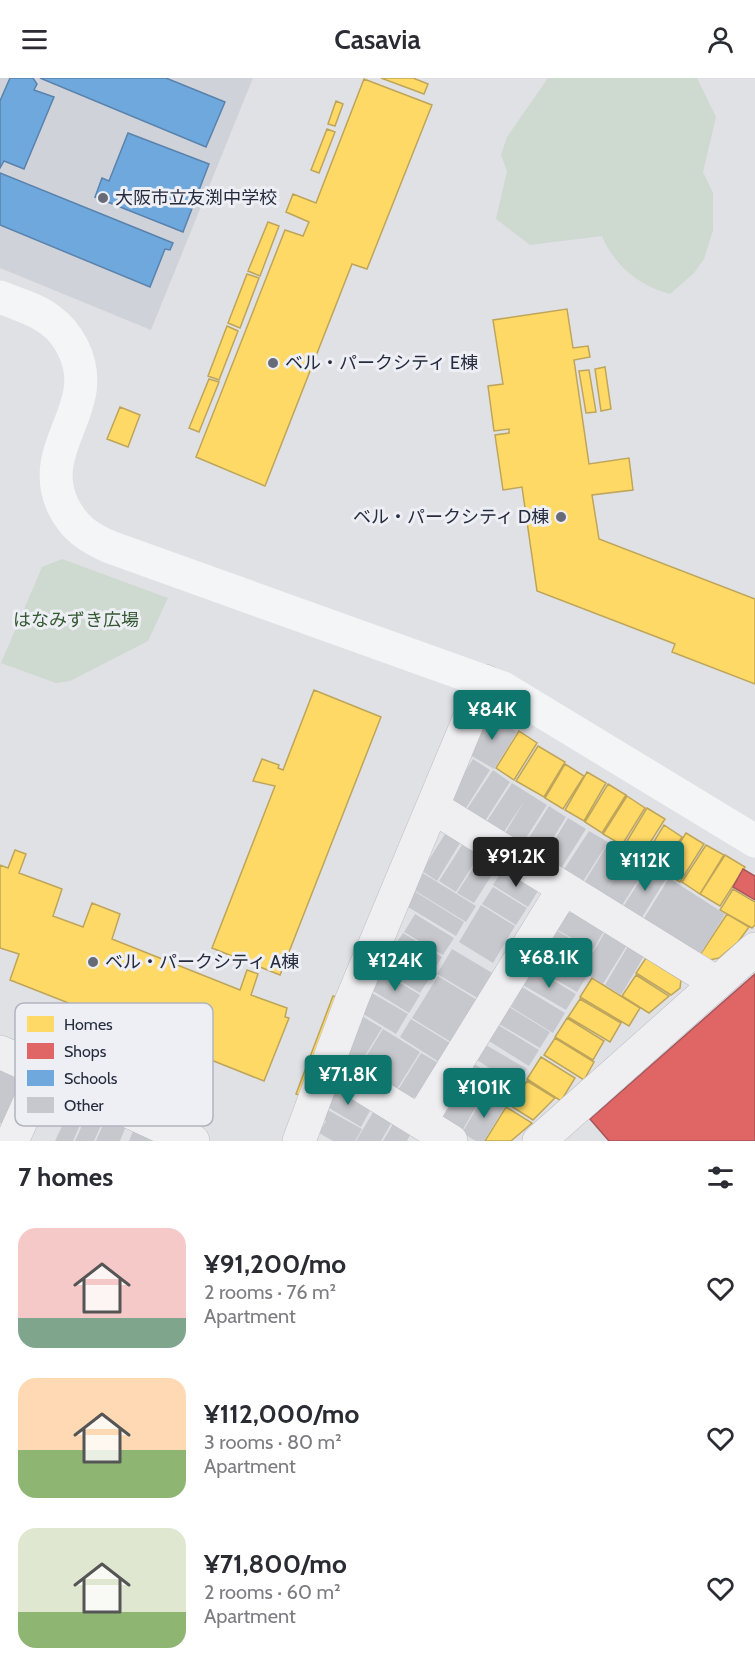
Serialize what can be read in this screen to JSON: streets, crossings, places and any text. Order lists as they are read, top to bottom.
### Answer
{
  "parks": ["はなみずき広場"],
  "places": [
    "大阪市立友渕中学校",
    "ベル・パークシティ E棟",
    "ベル・パークシティ D棟",
    "ベル・パークシティ A棟"
  ],
  "legend": [
    "Homes",
    "Shops",
    "Schools",
    "Other"
  ],
  "page": {
    "header": "Casavia",
    "price": [
      "¥84K",
      "¥91.2K",
      "¥112K",
      "¥68.1K",
      "¥124K",
      "¥71.8K",
      "¥101K"
    ],
    "heading": "7 homes",
    "list": [
      {
        "name": "¥91,200/mo",
        "note": "2 rooms · 76 m² · Apartment"
      },
      {
        "name": "¥112,000/mo",
        "note": "3 rooms · 80 m² · Apartment"
      },
      {
        "name": "¥71,800/mo",
        "note": "2 rooms · 60 m² · Apartment"
      }
    ]
  }
}
